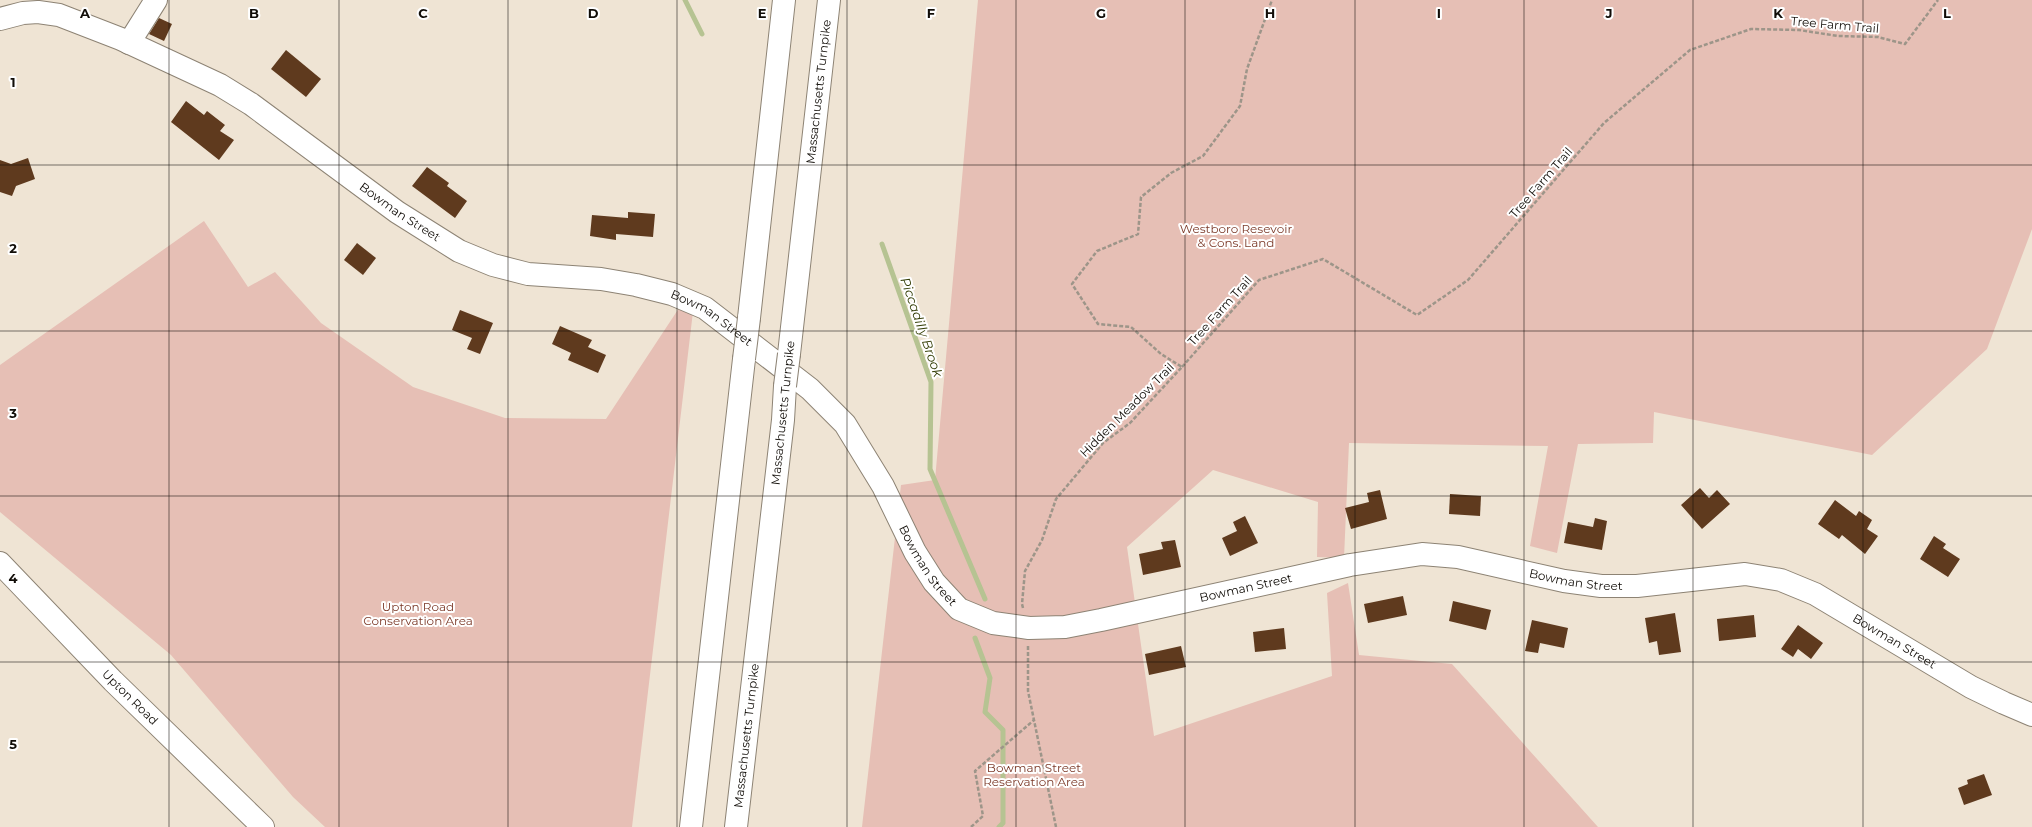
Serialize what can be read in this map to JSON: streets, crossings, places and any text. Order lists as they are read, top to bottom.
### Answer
{
  "streets": {
    "main road": ["Massachusetts Turnpike", "Bowman Street", "Upton Road"],
    "path": ["Tree Farm Trail", "Hidden Meadow Trail"]
  },
  "crossings": [
    ["Tree Farm Trail", "Hidden Meadow Trail"],
    ["Bowman Street", "Hidden Meadow Trail"]
  ],
  "water": ["Piccadilly Brook"],
  "parks": ["Westboro Resevoir & Cons. Land", "Upton Road Conservation Area", "Bowman Street Reservation Area"],
  "grid": {
    "columns": [
      "A",
      "B",
      "C",
      "D",
      "E",
      "F",
      "G",
      "H",
      "I",
      "J",
      "K",
      "L"
    ],
    "rows": [
      "1",
      "2",
      "3",
      "4",
      "5"
    ]
  }
}
